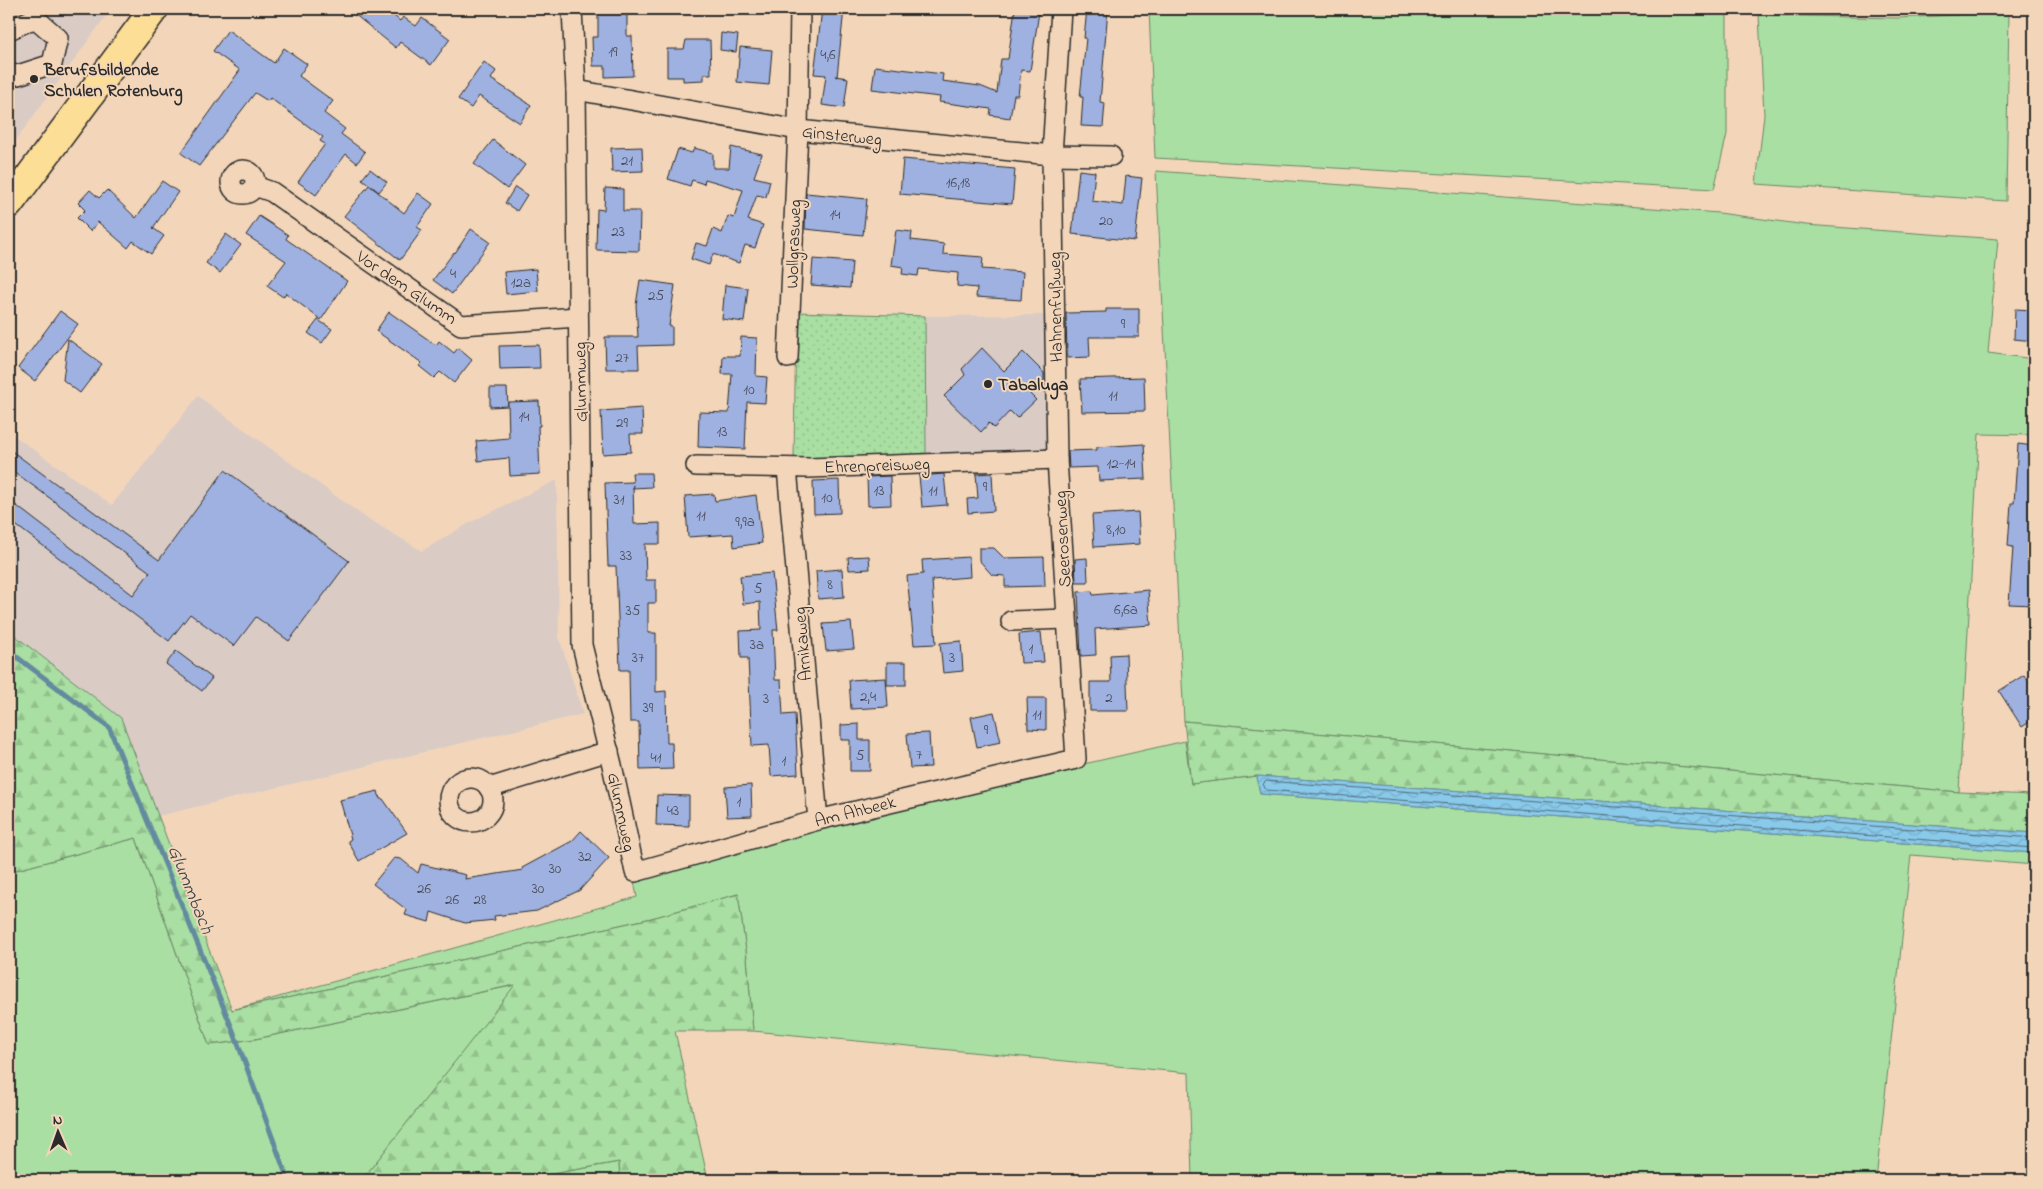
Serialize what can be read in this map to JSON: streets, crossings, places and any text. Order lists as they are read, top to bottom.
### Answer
{
  "streets": {
    "street": [
      "Ginsterweg",
      "Wollgrasweg",
      "Vor dem Glumm",
      "Hahnenfußweg",
      "Glummweg",
      "Ehrenpreisweg",
      "Seerosenweg",
      "Arnikaweg",
      "Am Ahbeek"
    ]
  },
  "crossings": [
    ["Ginsterweg", "Wollgrasweg"],
    ["Ginsterweg", "Hahnenfußweg"],
    ["Ginsterweg", "Glummweg"],
    ["Vor dem Glumm", "Glummweg"],
    ["Hahnenfußweg", "Ehrenpreisweg"],
    ["Hahnenfußweg", "Seerosenweg"],
    ["Glummweg", "Am Ahbeek"],
    ["Ehrenpreisweg", "Seerosenweg"],
    ["Ehrenpreisweg", "Arnikaweg"],
    ["Seerosenweg", "Am Ahbeek"],
    ["Arnikaweg", "Am Ahbeek"]
  ],
  "water": ["Glummbach"],
  "places": ["Berufsbildende Schulen Rotenburg", "Tabaluga"],
  "house_numbers": [
    "19",
    "4,6",
    "21",
    "16,18",
    "14",
    "20",
    "23",
    "4",
    "12a",
    "25",
    "9",
    "27",
    "10",
    "11",
    "14",
    "29",
    "13",
    "12-14",
    "9",
    "13",
    "11",
    "10",
    "31",
    "11",
    "9,9a",
    "8,10",
    "33",
    "8",
    "5",
    "6,6a",
    "35",
    "3a",
    "1",
    "37",
    "3",
    "2,4",
    "2",
    "3",
    "39",
    "11",
    "9",
    "7",
    "5",
    "41",
    "1",
    "1",
    "43",
    "32",
    "30",
    "26",
    "30",
    "26",
    "28"
  ],
  "north": "top"
}
